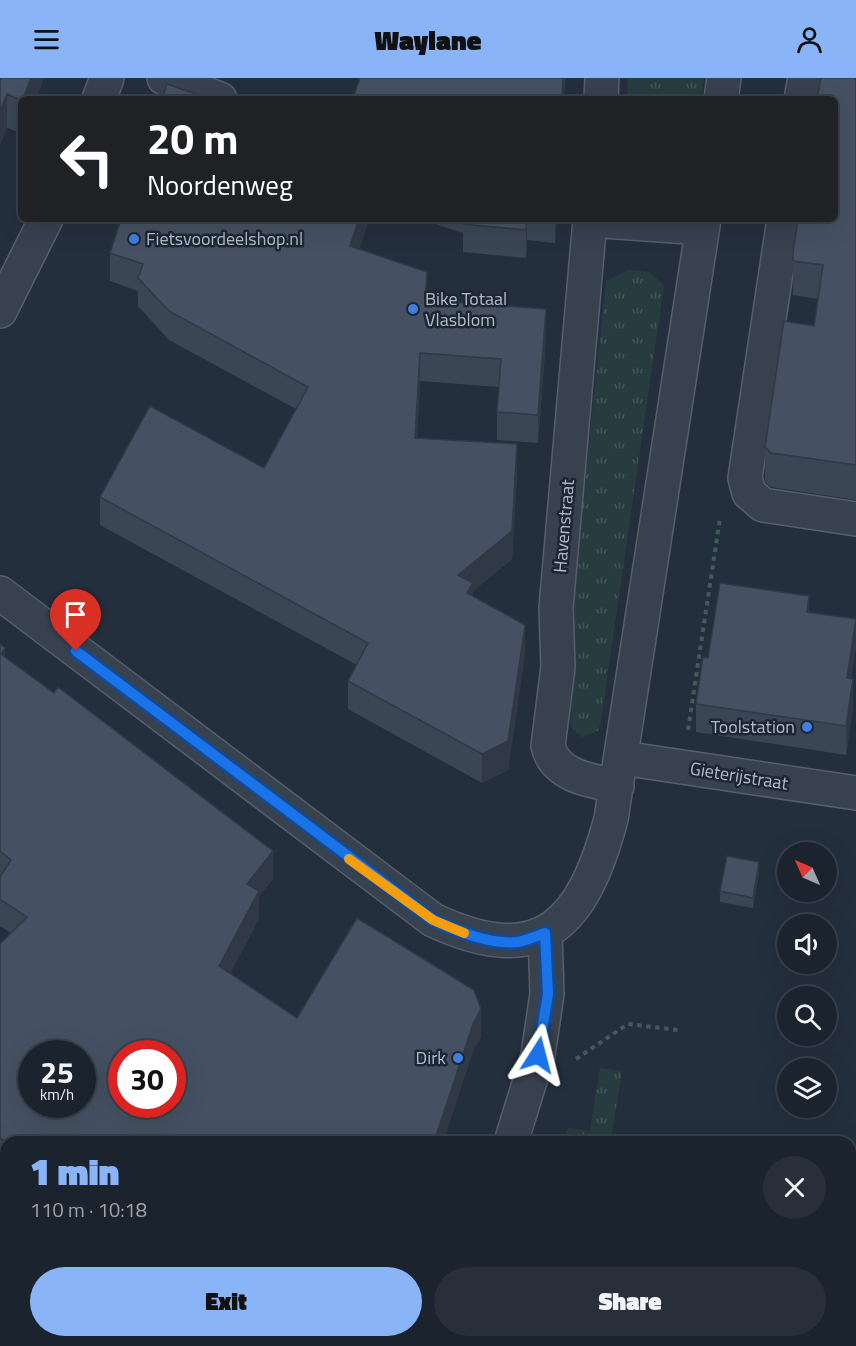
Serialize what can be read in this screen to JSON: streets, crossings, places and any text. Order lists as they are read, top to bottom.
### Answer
{
  "streets": {
    "street": ["Havenstraat", "Gieterijstraat"]
  },
  "crossings": [
    ["Havenstraat", "Gieterijstraat"]
  ],
  "places": [
    "Fietsvoordeelshop.nl",
    "Bike Totaal Vlasblom",
    "Toolstation",
    "Dirk"
  ],
  "north": "top left",
  "page": {
    "header": "Waylane",
    "turn": ["20 m", "Noordenweg"],
    "speed": "25 km/h",
    "limit": "30",
    "heading": ["1 min", "110 m · 10:18"],
    "buttons": ["Exit", "Share"]
  }
}
